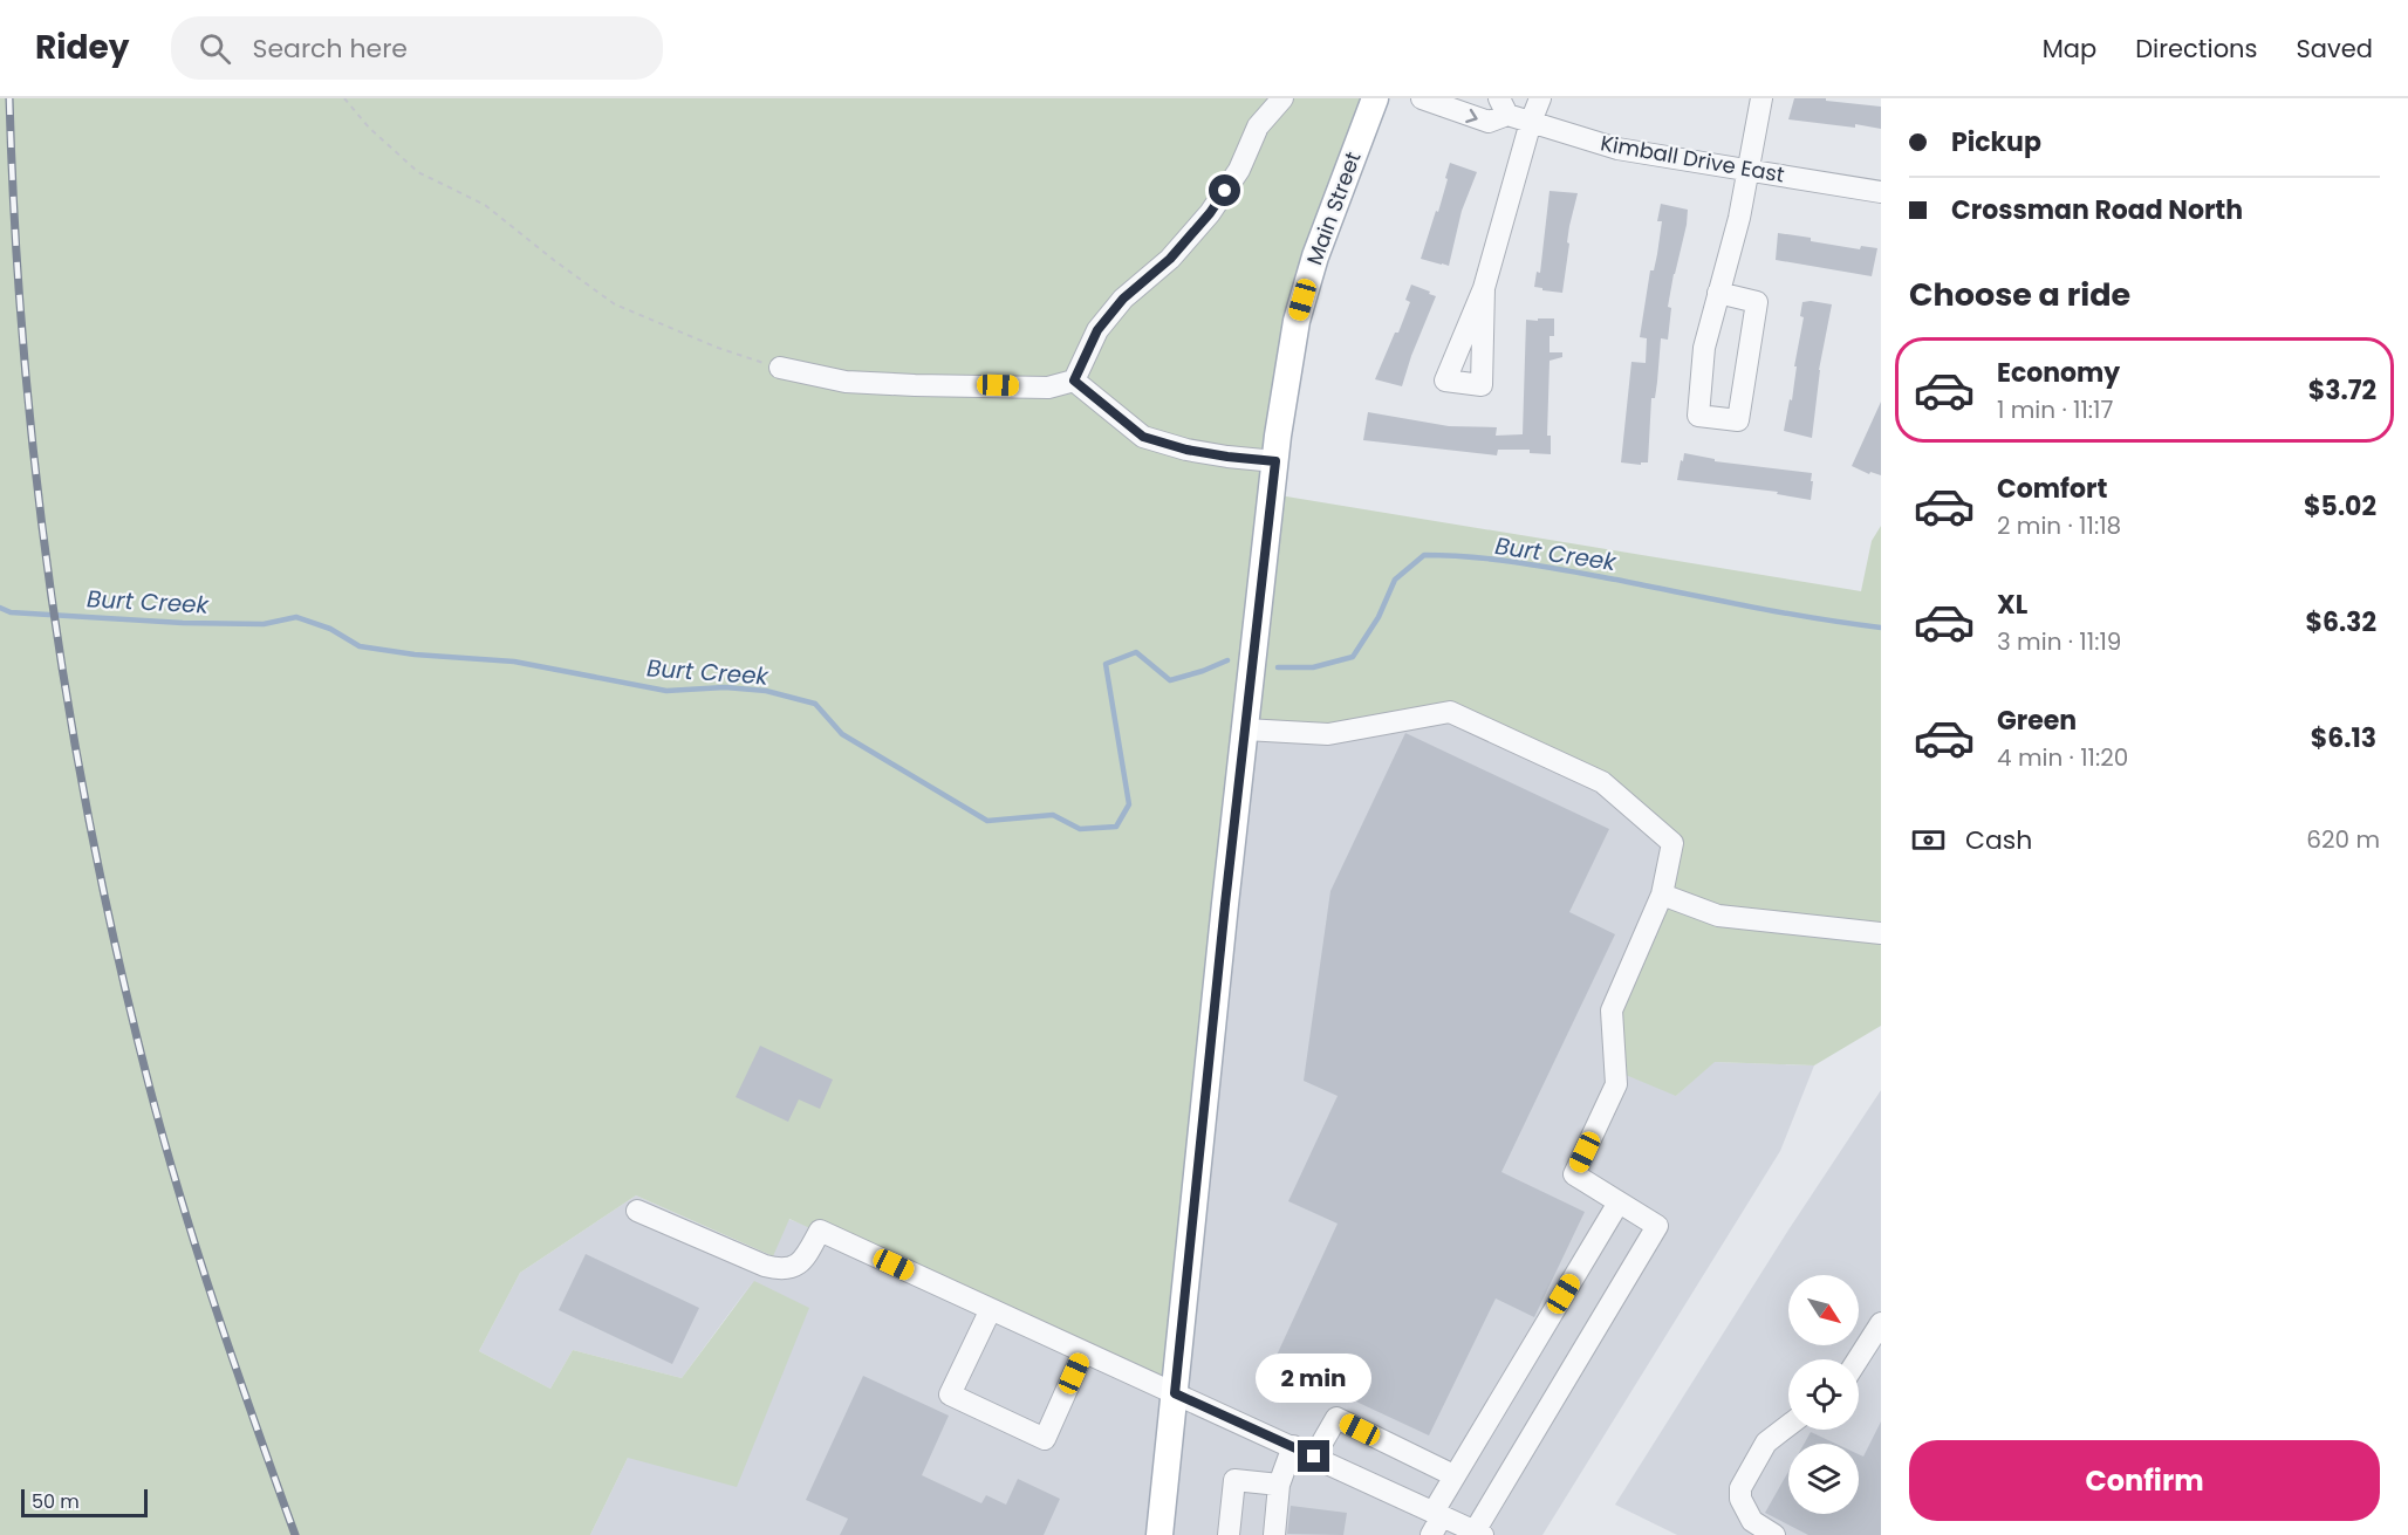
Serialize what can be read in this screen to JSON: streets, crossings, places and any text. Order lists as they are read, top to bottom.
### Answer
{
  "streets": {
    "main road": ["Main Street"],
    "street": ["Kimball Drive East"]
  },
  "water": ["Burt Creek"],
  "scale_bar": "50 m",
  "north": "bottom right",
  "page": {
    "header": "Ridey",
    "search": "Search here",
    "nav": ["Map", "Directions", "Saved"],
    "banner": ["Pickup", "Crossman Road North"],
    "heading": "Choose a ride",
    "list": [
      {
        "name": "Economy",
        "note": "1 min · 11:17",
        "value": "$3.72"
      },
      {
        "name": "Comfort",
        "note": "2 min · 11:18",
        "value": "$5.02"
      },
      {
        "name": "XL",
        "note": "3 min · 11:19",
        "value": "$6.32"
      },
      {
        "name": "Green",
        "note": "4 min · 11:20",
        "value": "$6.13"
      }
    ],
    "pay": ["Cash", "620 m"],
    "bubble": "2 min",
    "buttons": "Confirm",
    "scale": "50 m"
  }
}
